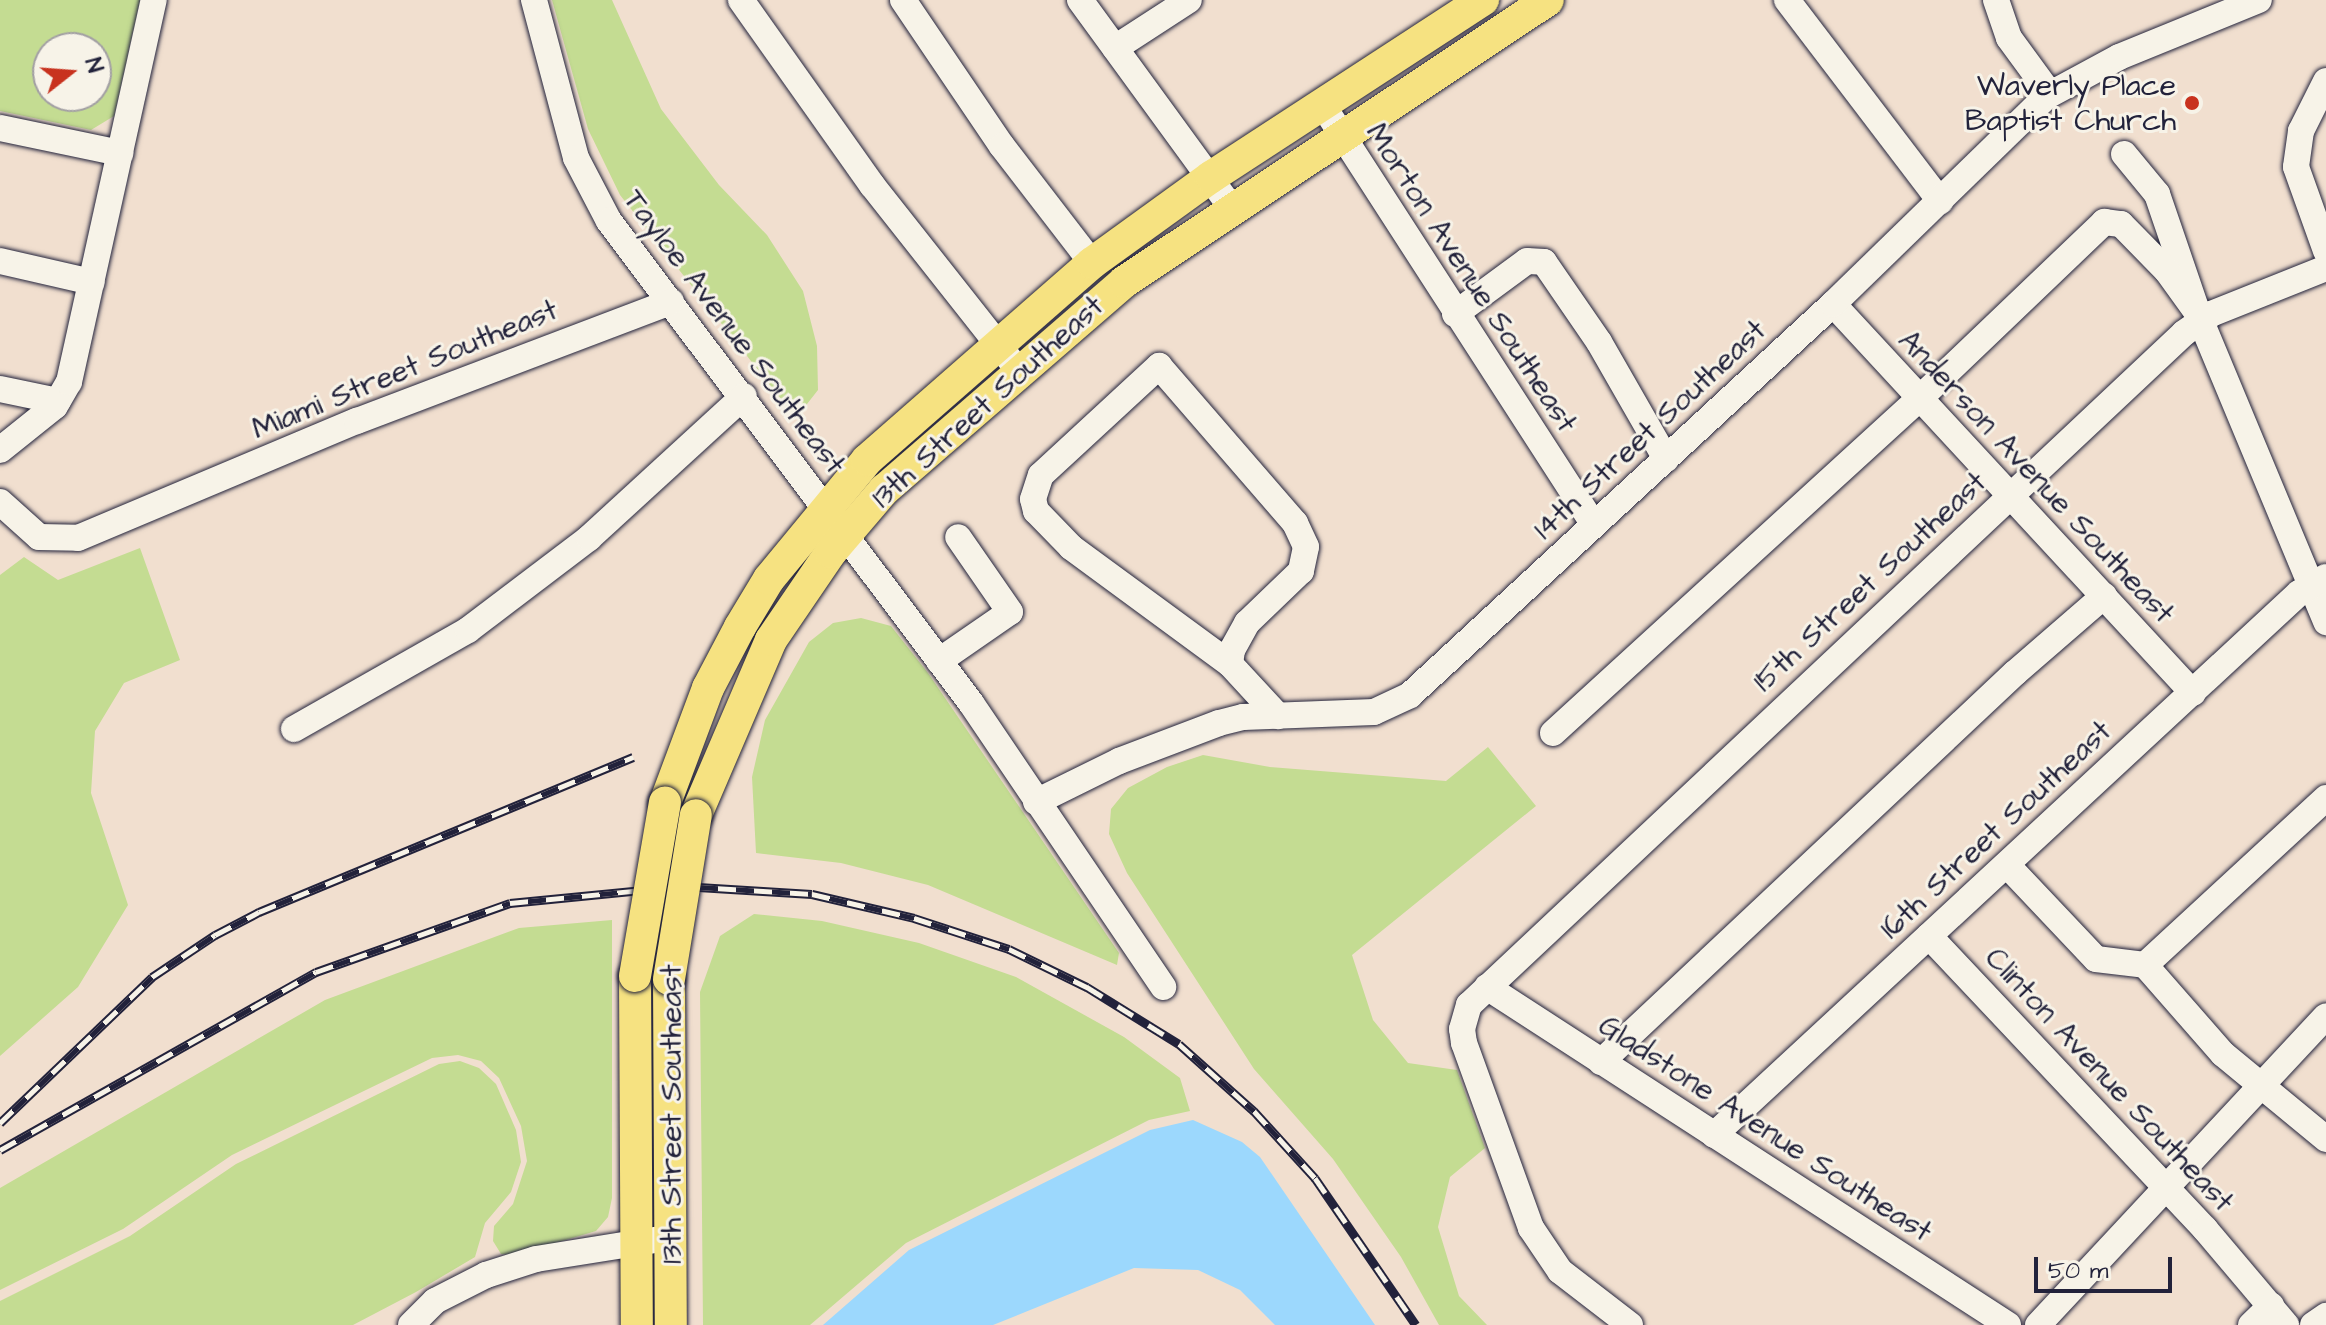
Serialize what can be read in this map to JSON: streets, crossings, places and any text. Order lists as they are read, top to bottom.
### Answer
{
  "streets": {
    "main road": ["13th Street Southeast"],
    "street": [
      "Morton Avenue Southeast",
      "Tayloe Avenue Southeast",
      "Miami Street Southeast",
      "14th Street Southeast",
      "Anderson Avenue Southeast",
      "15th Street Southeast",
      "16th Street Southeast",
      "Clinton Avenue Southeast",
      "Gladstone Avenue Southeast"
    ]
  },
  "crossings": [
    ["Morton Avenue Southeast", "13th Street Southeast"],
    ["Morton Avenue Southeast", "14th Street Southeast"],
    ["Tayloe Avenue Southeast", "Miami Street Southeast"],
    ["Tayloe Avenue Southeast", "13th Street Southeast"],
    ["Tayloe Avenue Southeast", "14th Street Southeast"],
    ["14th Street Southeast", "Anderson Avenue Southeast"],
    ["Anderson Avenue Southeast", "15th Street Southeast"],
    ["Anderson Avenue Southeast", "16th Street Southeast"],
    ["15th Street Southeast", "Gladstone Avenue Southeast"],
    ["16th Street Southeast", "Clinton Avenue Southeast"],
    ["16th Street Southeast", "Gladstone Avenue Southeast"]
  ],
  "places": ["Waverly Place Baptist Church"],
  "scale_bar": "50 m",
  "north": "right"
}
